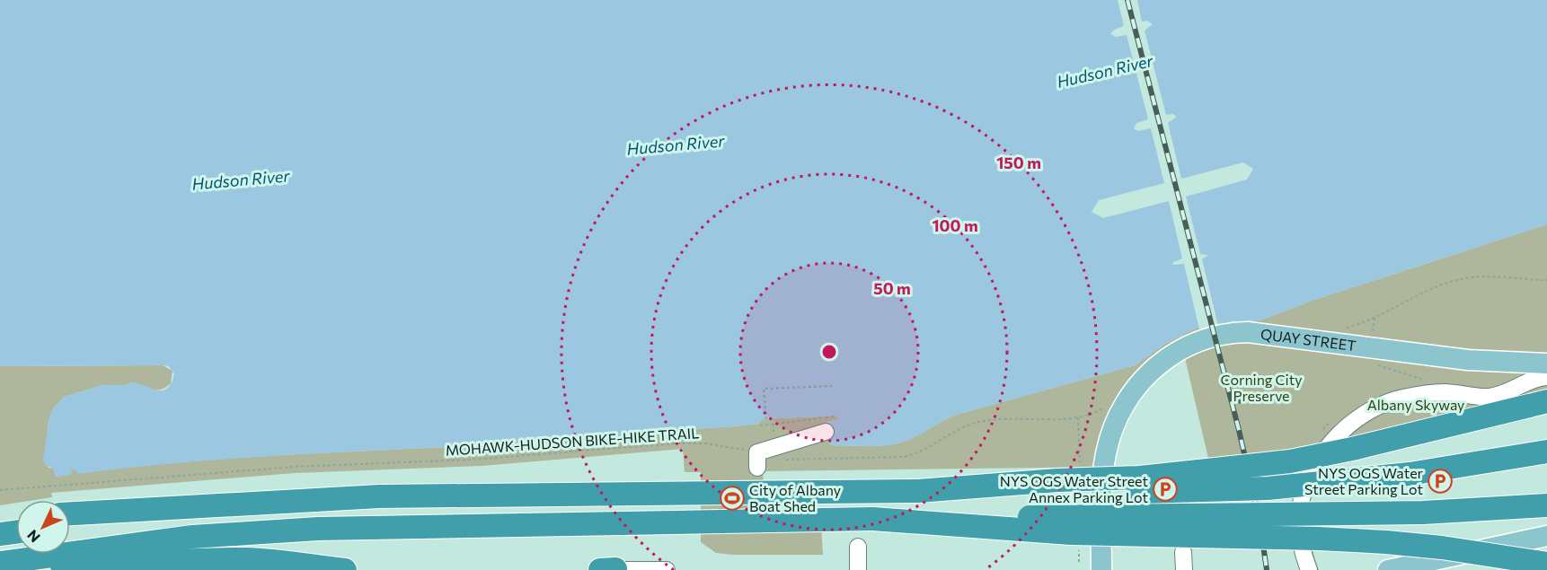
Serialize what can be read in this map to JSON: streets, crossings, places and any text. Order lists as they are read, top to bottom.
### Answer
{
  "streets": {
    "main road": ["QUAY STREET"],
    "path": ["MOHAWK-HUDSON BIKE-HIKE TRAIL"]
  },
  "water": ["Hudson River"],
  "parks": ["Corning City Preserve", "Albany Skyway"],
  "places": {
    "parking": ["NYS OGS Water Street Parking Lot", "NYS OGS Water Street Annex Parking Lot"],
    "sports": ["City of Albany Boat Shed"]
  },
  "north": "bottom left",
  "rings": ["150 m", "100 m", "50 m"]
}
